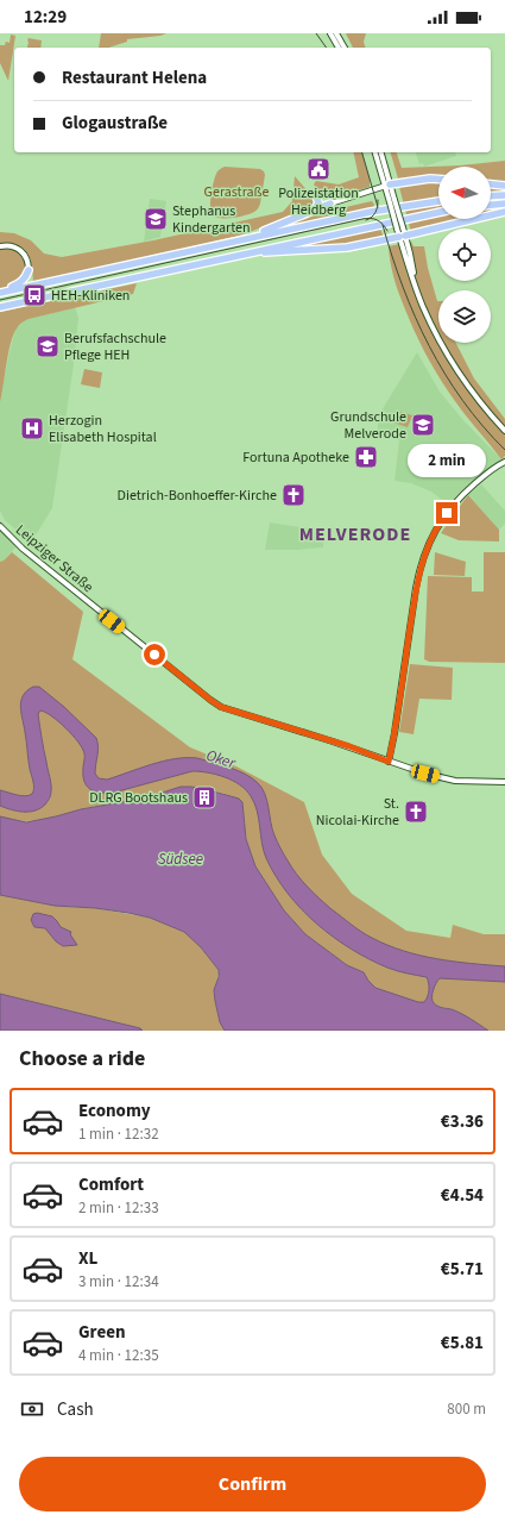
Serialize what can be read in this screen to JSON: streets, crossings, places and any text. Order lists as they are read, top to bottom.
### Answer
{
  "streets": {
    "street": ["Leipziger Straße"]
  },
  "districts": ["MELVERODE"],
  "water": ["Oker", "Südsee"],
  "parks": ["Gerastraße"],
  "places": {
    "public building": ["Polizeistation Heidberg"],
    "school or university": ["Stephanus Kindergarten", "Berufsfachschule Pflege HEH", "Grundschule Melverode"],
    "bus stop": ["HEH-Kliniken"],
    "hospital": ["Herzogin Elisabeth Hospital"],
    "pharmacy": ["Fortuna Apotheke"],
    "church": ["Dietrich-Bonhoeffer-Kirche", "St. Nicolai-Kirche"],
    "building": ["DLRG Bootshaus"]
  },
  "north": "left",
  "page": {
    "status": "12:29",
    "banner": ["Restaurant Helena", "Glogaustraße"],
    "bubble": "2 min",
    "heading": "Choose a ride",
    "list": [
      {
        "name": "Economy",
        "note": "1 min · 12:32",
        "value": "€3.36"
      },
      {
        "name": "Comfort",
        "note": "2 min · 12:33",
        "value": "€4.54"
      },
      {
        "name": "XL",
        "note": "3 min · 12:34",
        "value": "€5.71"
      },
      {
        "name": "Green",
        "note": "4 min · 12:35",
        "value": "€5.81"
      }
    ],
    "pay": ["Cash", "800 m"],
    "buttons": "Confirm"
  }
}
